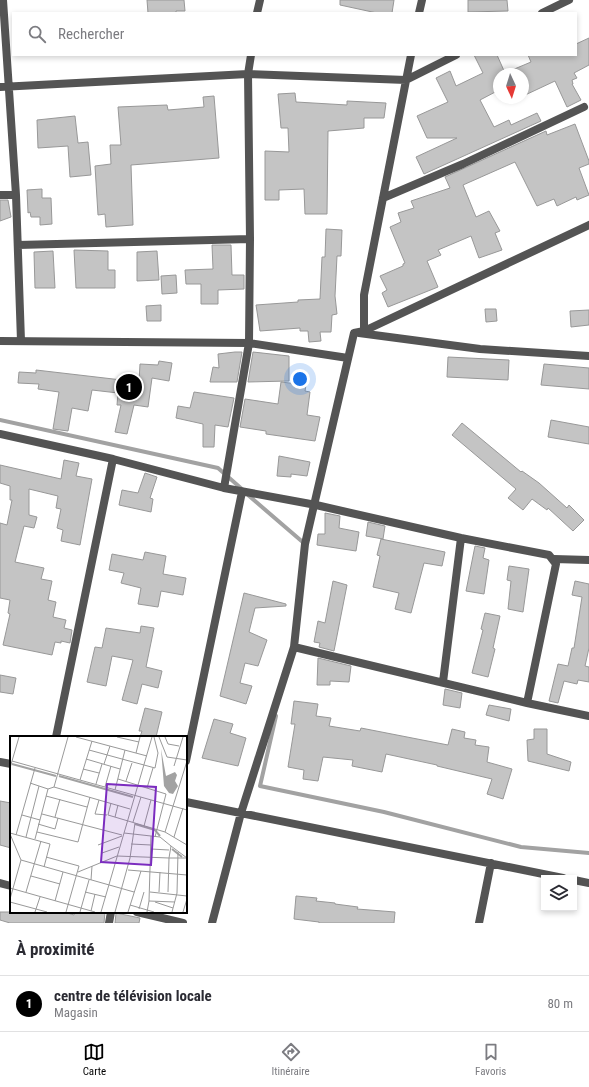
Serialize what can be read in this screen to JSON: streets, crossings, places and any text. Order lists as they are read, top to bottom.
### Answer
{
  "north": "bottom",
  "page": {
    "search": "Rechercher",
    "pins": "1",
    "heading": "À proximité",
    "list": [
      {
        "mark": "1",
        "name": "centre de télévision locale",
        "note": "Magasin",
        "value": "80 m"
      }
    ],
    "nav": ["Carte", "Itinéraire", "Favoris"]
  }
}
